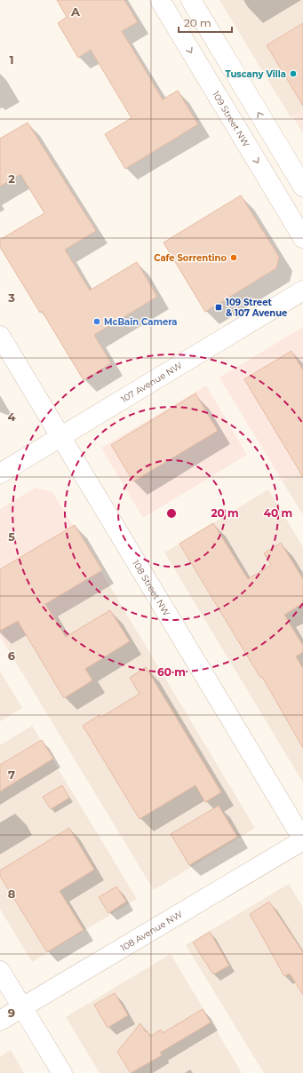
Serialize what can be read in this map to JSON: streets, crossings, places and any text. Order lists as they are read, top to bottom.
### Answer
{
  "streets": {
    "street": [
      "109 Street NW",
      "107 Avenue NW",
      "108 Street NW",
      "108 Avenue NW"
    ]
  },
  "crossings": [
    ["107 Avenue NW", "108 Street NW"],
    ["108 Street NW", "108 Avenue NW"]
  ],
  "places": {
    "other": ["Tuscany Villa", "Cafe Sorrentino", "McBain Camera"],
    "transit": ["109 Street & 107 Avenue"]
  },
  "scale_bar": "20 m",
  "grid": {
    "columns": ["A"],
    "rows": [
      "1",
      "2",
      "3",
      "4",
      "5",
      "6",
      "7",
      "8",
      "9"
    ]
  },
  "rings": ["20 m", "40 m", "60 m"]
}
